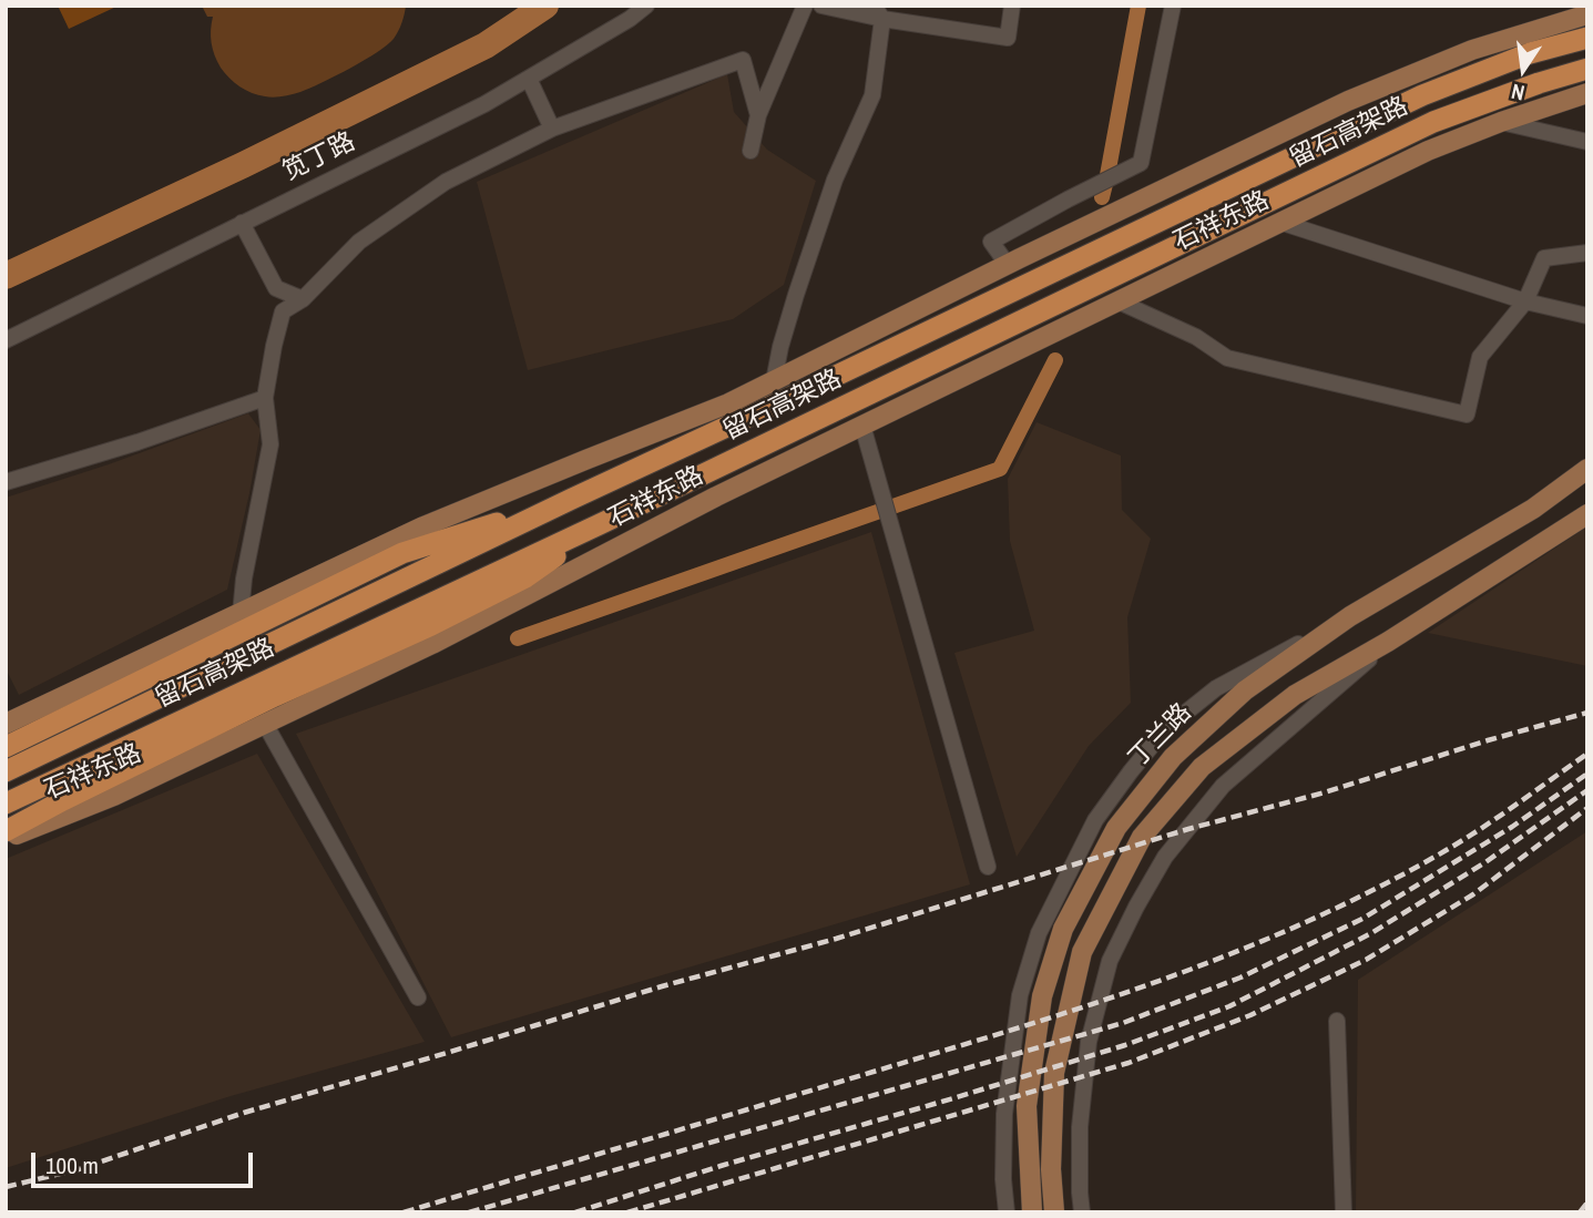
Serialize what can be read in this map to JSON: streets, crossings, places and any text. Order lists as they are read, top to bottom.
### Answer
{
  "streets": {
    "highway": ["留石高架路"],
    "main road": ["石祥东路", "丁兰路"],
    "street": ["笕丁路"]
  },
  "scale_bar": "100 m",
  "north": "bottom"
}
